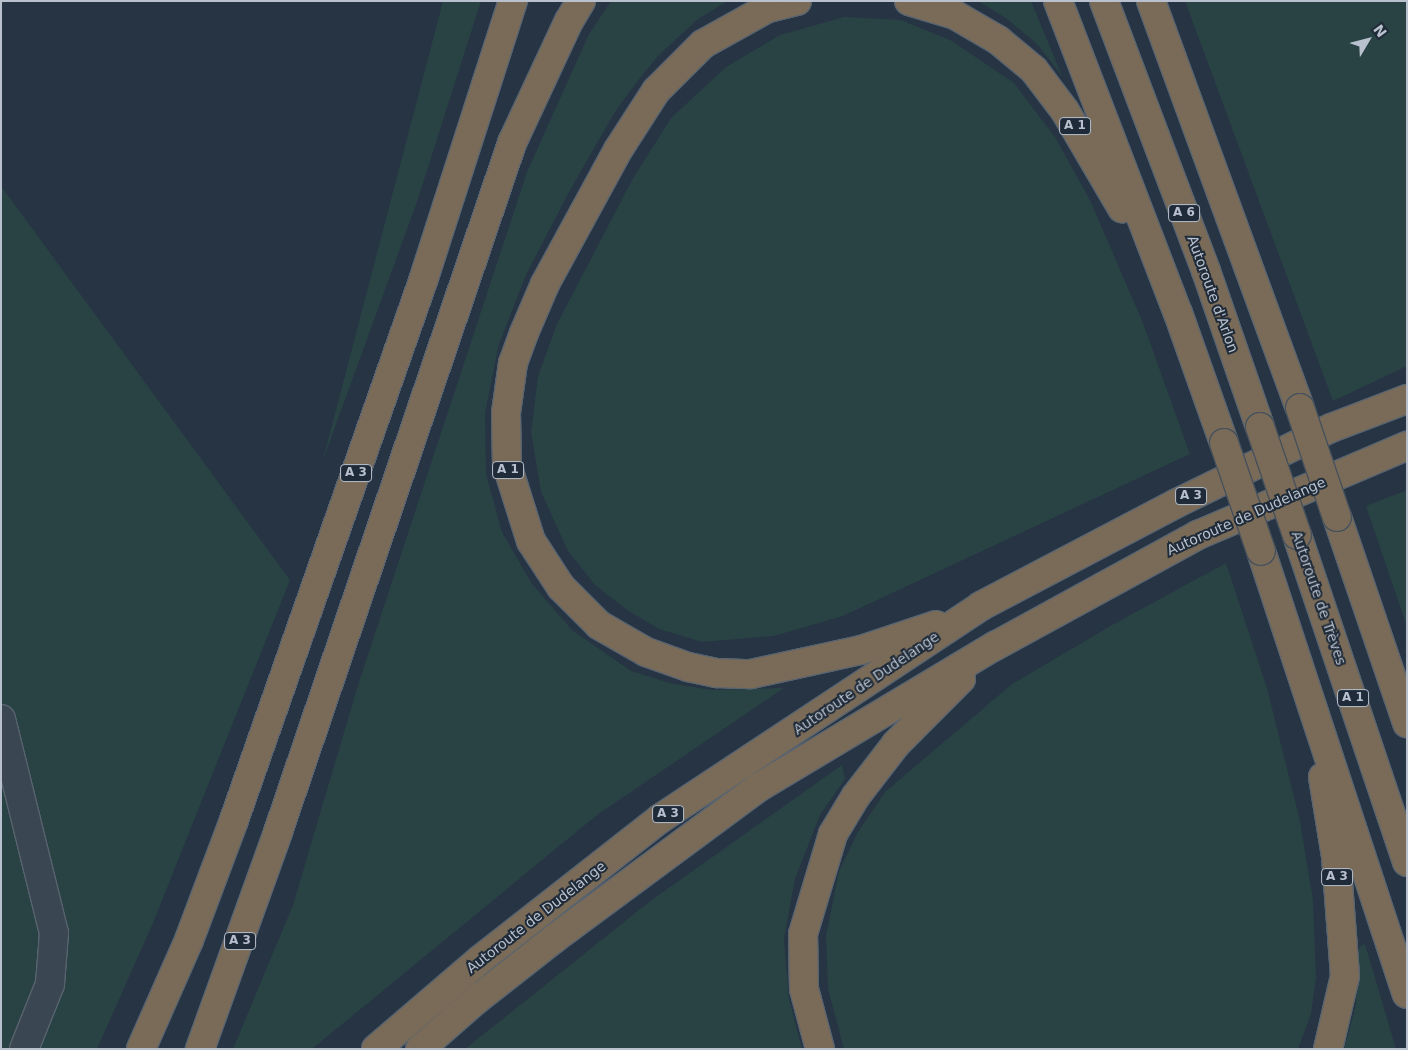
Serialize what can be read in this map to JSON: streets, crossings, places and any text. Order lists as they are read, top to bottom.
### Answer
{
  "streets": {
    "highway": [
      "A 1",
      "A 6",
      "Autoroute d'Arlon",
      "A 3",
      "Autoroute de Dudelange",
      "Autoroute de Trèves"
    ]
  },
  "crossings": [
    ["A 1", "A 3"],
    ["A 1", "Autoroute de Dudelange"],
    ["Autoroute d'Arlon", "Autoroute de Trèves"],
    ["A 3", "Autoroute de Dudelange"]
  ],
  "north": "top right"
}
